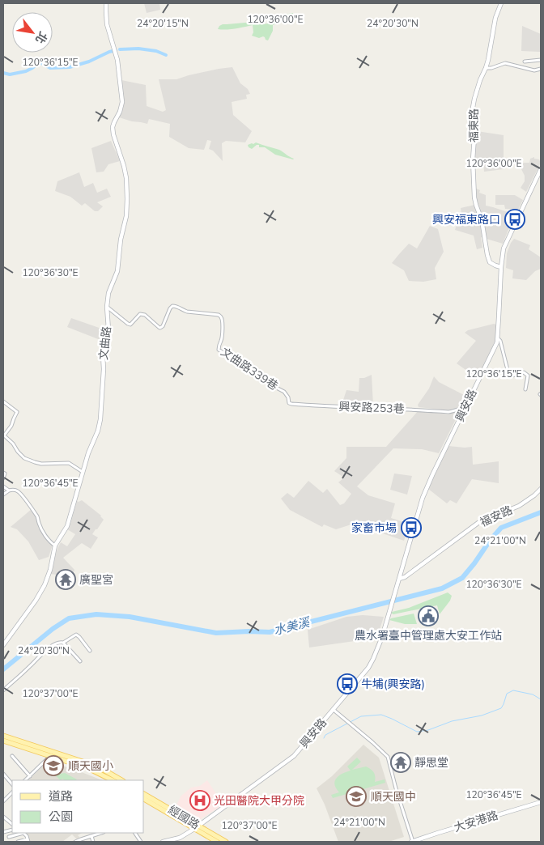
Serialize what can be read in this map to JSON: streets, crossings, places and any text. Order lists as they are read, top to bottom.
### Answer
{
  "streets": {
    "main road": ["經國路"],
    "street": [
      "福東路",
      "文曲路",
      "文曲路339巷",
      "興安路",
      "興安路253巷",
      "福安路",
      "大安港路"
    ]
  },
  "crossings": [
    ["福東路", "興安路"],
    ["文曲路", "文曲路339巷"],
    ["文曲路339巷", "興安路253巷"],
    ["興安路", "興安路253巷"],
    ["興安路", "福安路"],
    ["興安路", "經國路"]
  ],
  "water": ["水美溪"],
  "places": {
    "bus stop": ["興安福東路口", "家畜市場", "牛埔(興安路)"],
    "temple": ["廣聖宮", "靜思堂"],
    "public building": ["農水署臺中管理處大安工作站"],
    "school or university": ["順天國小", "順天國中"],
    "hospital": ["光田醫院大甲分院"]
  },
  "legend": ["道路", "公園"],
  "north": "bottom right",
  "coordinates": [
    "120°36'00\"E",
    "24°20'15\"N",
    "24°20'30\"N",
    "120°36'15\"E",
    "120°36'30\"E",
    "120°36'45\"E",
    "24°21'00\"N",
    "120°37'00\"E"
  ]
}
